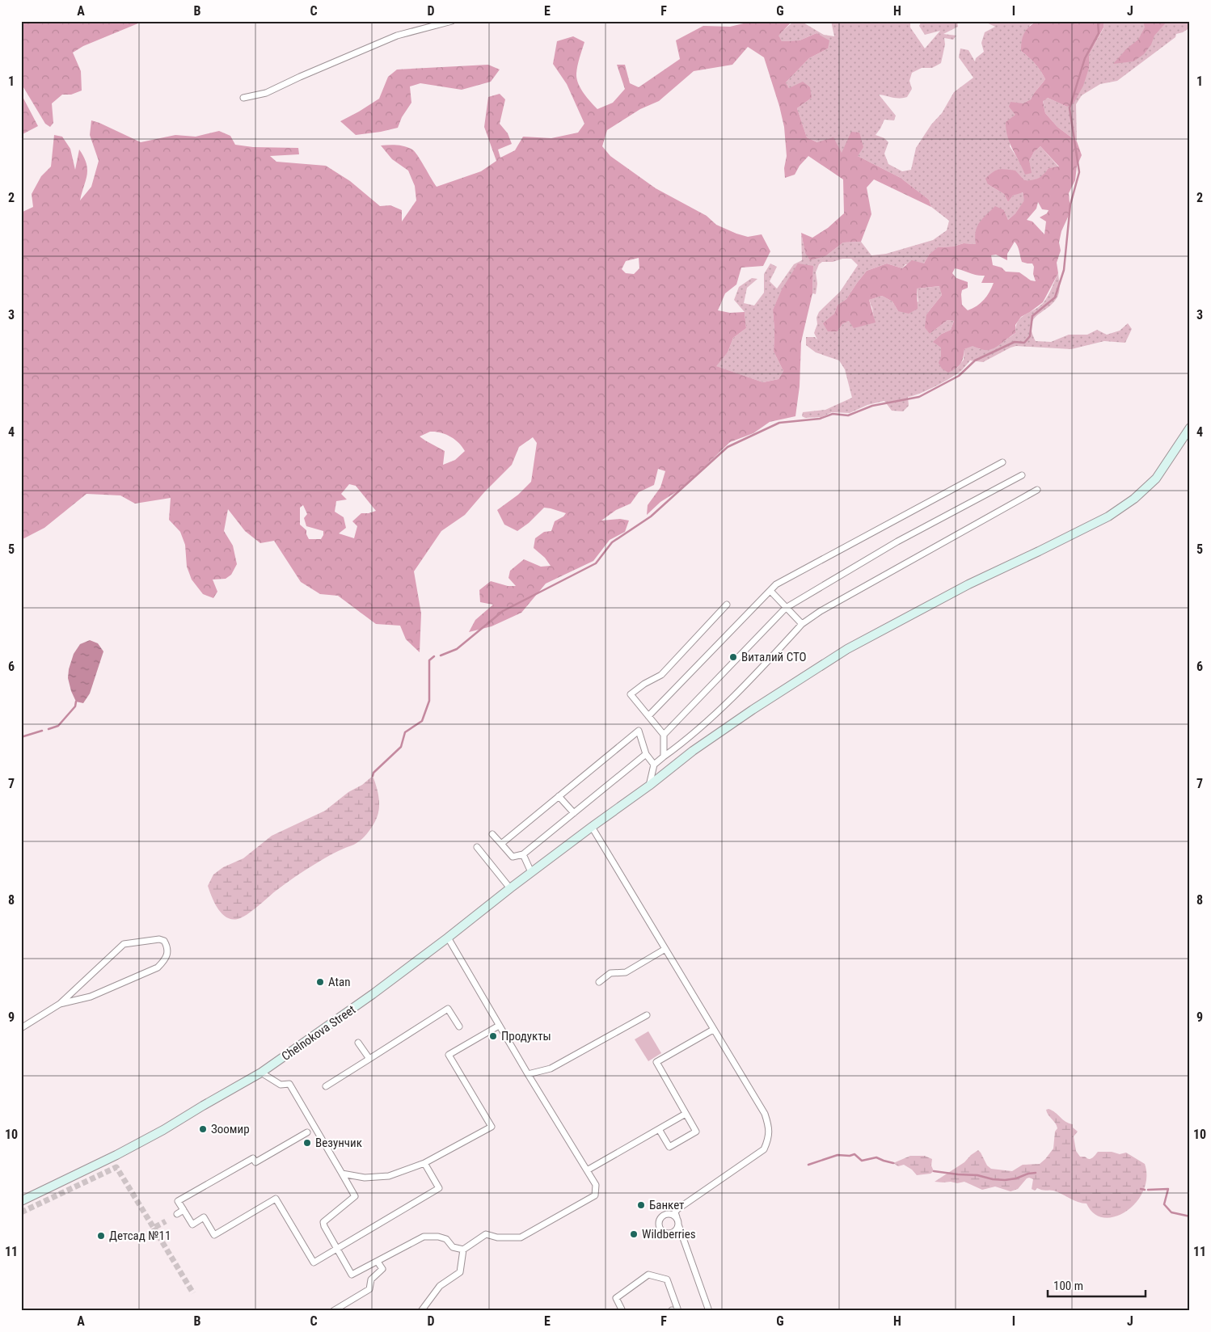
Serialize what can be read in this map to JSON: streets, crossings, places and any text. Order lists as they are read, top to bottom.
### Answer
{
  "streets": {
    "main road": ["Chelnokova Street"]
  },
  "places": [
    "Виталий СТО",
    "Atan",
    "Продукты",
    "Зоомир",
    "Везунчик",
    "Банкет",
    "Wildberries",
    "Детсад №11"
  ],
  "scale_bar": "100 m",
  "grid": {
    "columns": [
      "A",
      "B",
      "C",
      "D",
      "E",
      "F",
      "G",
      "H",
      "I",
      "J"
    ],
    "rows": [
      "1",
      "2",
      "3",
      "4",
      "5",
      "6",
      "7",
      "8",
      "9",
      "10",
      "11"
    ]
  }
}
